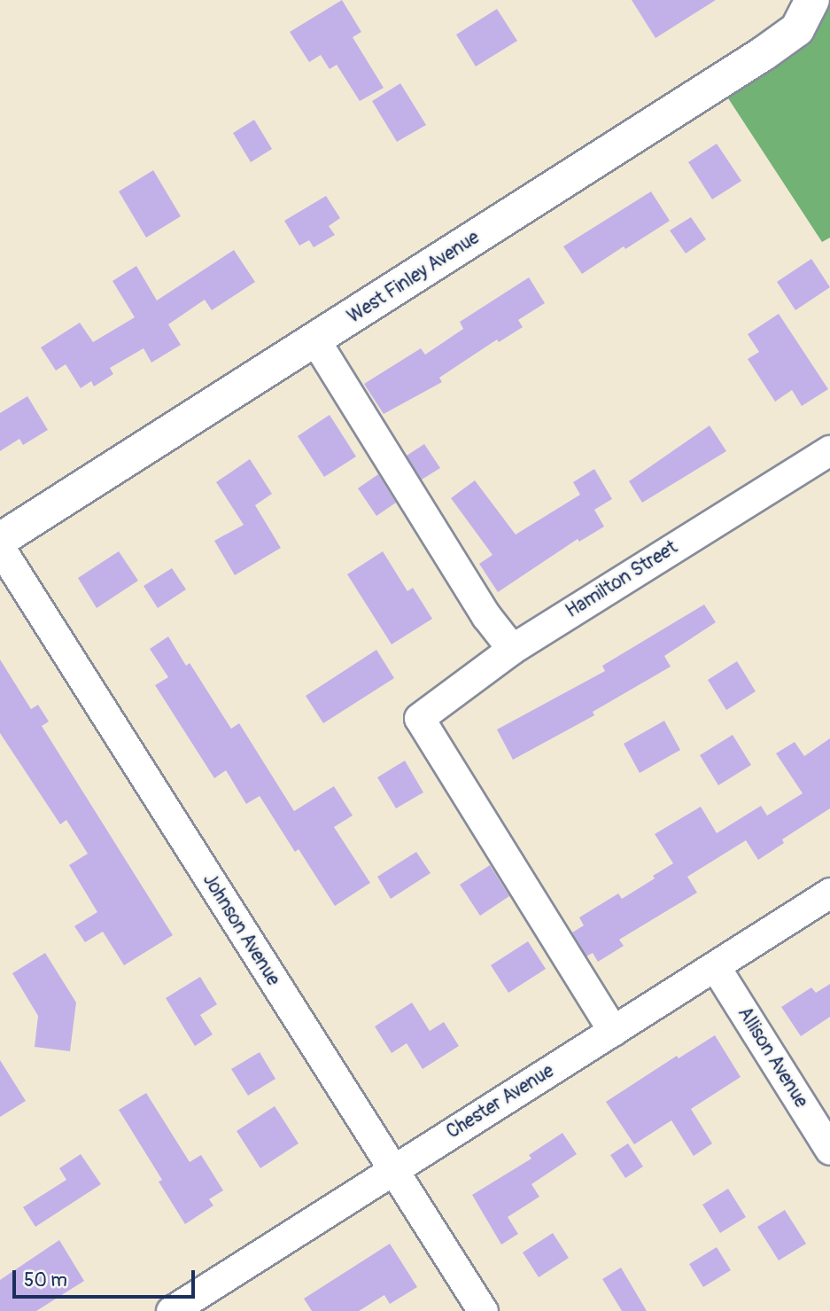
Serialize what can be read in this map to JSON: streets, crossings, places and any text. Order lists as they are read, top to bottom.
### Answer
{
  "streets": {
    "main road": ["West Finley Avenue"],
    "street": [
      "Hamilton Street",
      "Johnson Avenue",
      "Allison Avenue",
      "Chester Avenue"
    ]
  },
  "crossings": [
    ["Hamilton Street", "Chester Avenue"],
    ["Johnson Avenue", "Chester Avenue"],
    ["Allison Avenue", "Chester Avenue"]
  ],
  "scale_bar": "50 m"
}
